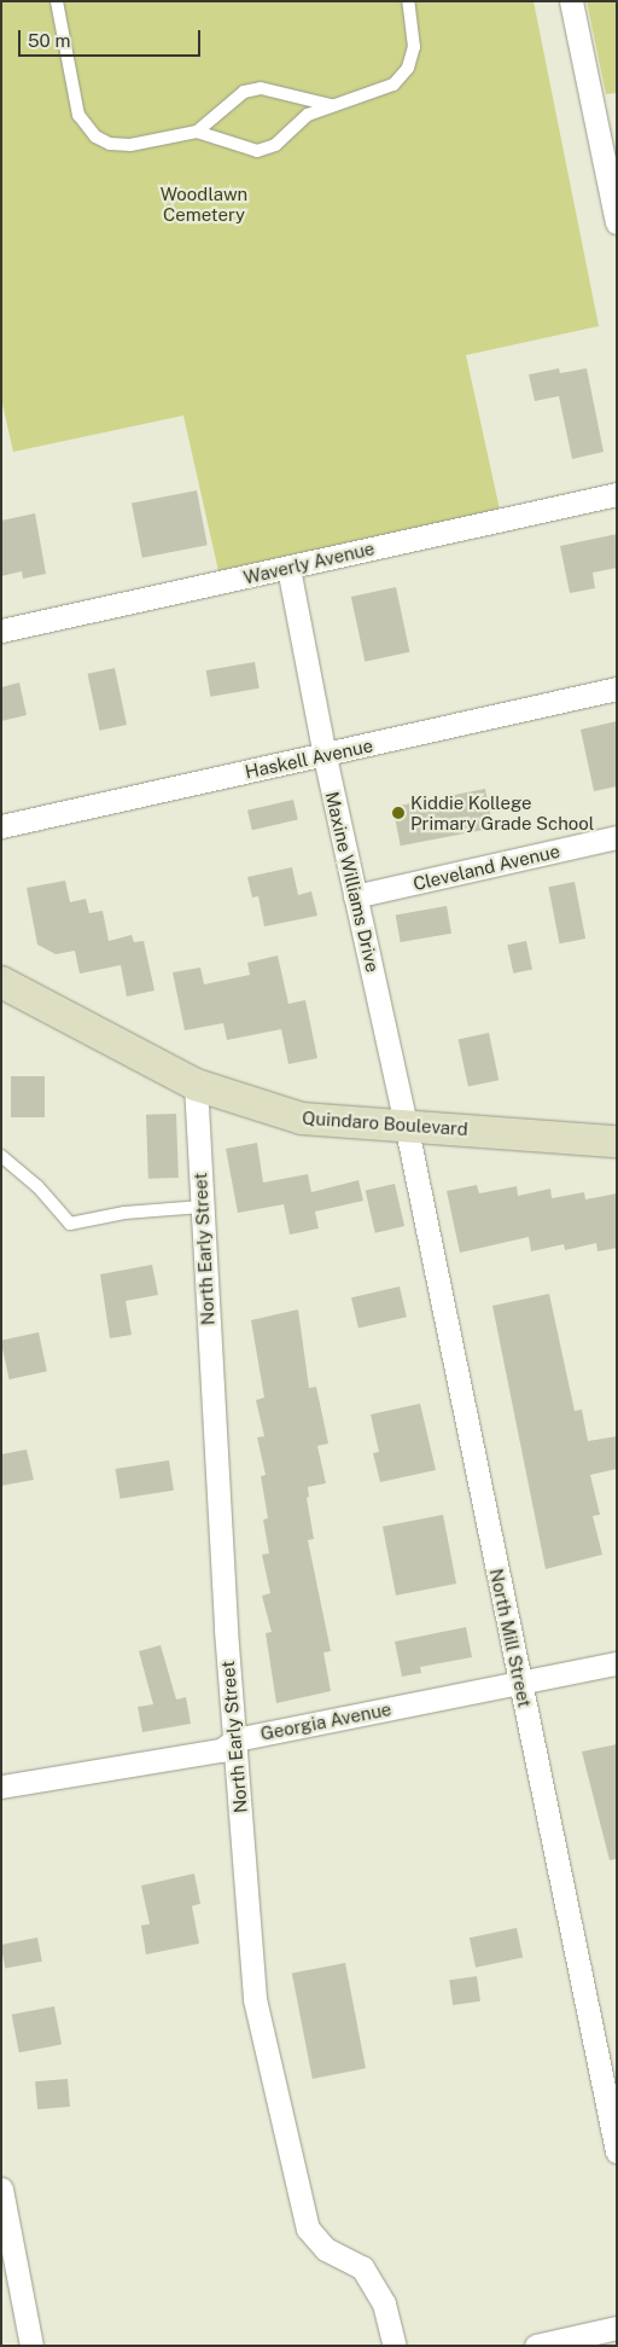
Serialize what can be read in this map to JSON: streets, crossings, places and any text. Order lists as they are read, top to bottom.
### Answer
{
  "streets": {
    "main road": ["Quindaro Boulevard"],
    "street": [
      "Waverly Avenue",
      "Haskell Avenue",
      "Cleveland Avenue",
      "Maxine Williams Drive",
      "North Early Street",
      "North Mill Street",
      "Georgia Avenue"
    ]
  },
  "crossings": [
    ["Waverly Avenue", "Maxine Williams Drive"],
    ["Haskell Avenue", "Maxine Williams Drive"],
    ["Cleveland Avenue", "Maxine Williams Drive"],
    ["Maxine Williams Drive", "Quindaro Boulevard"],
    ["Maxine Williams Drive", "North Mill Street"],
    ["Quindaro Boulevard", "North Early Street"],
    ["Quindaro Boulevard", "North Mill Street"],
    ["North Early Street", "Georgia Avenue"],
    ["North Mill Street", "Georgia Avenue"]
  ],
  "parks": ["Woodlawn Cemetery"],
  "places": ["Kiddie Kollege Primary Grade School"],
  "scale_bar": "50 m"
}
